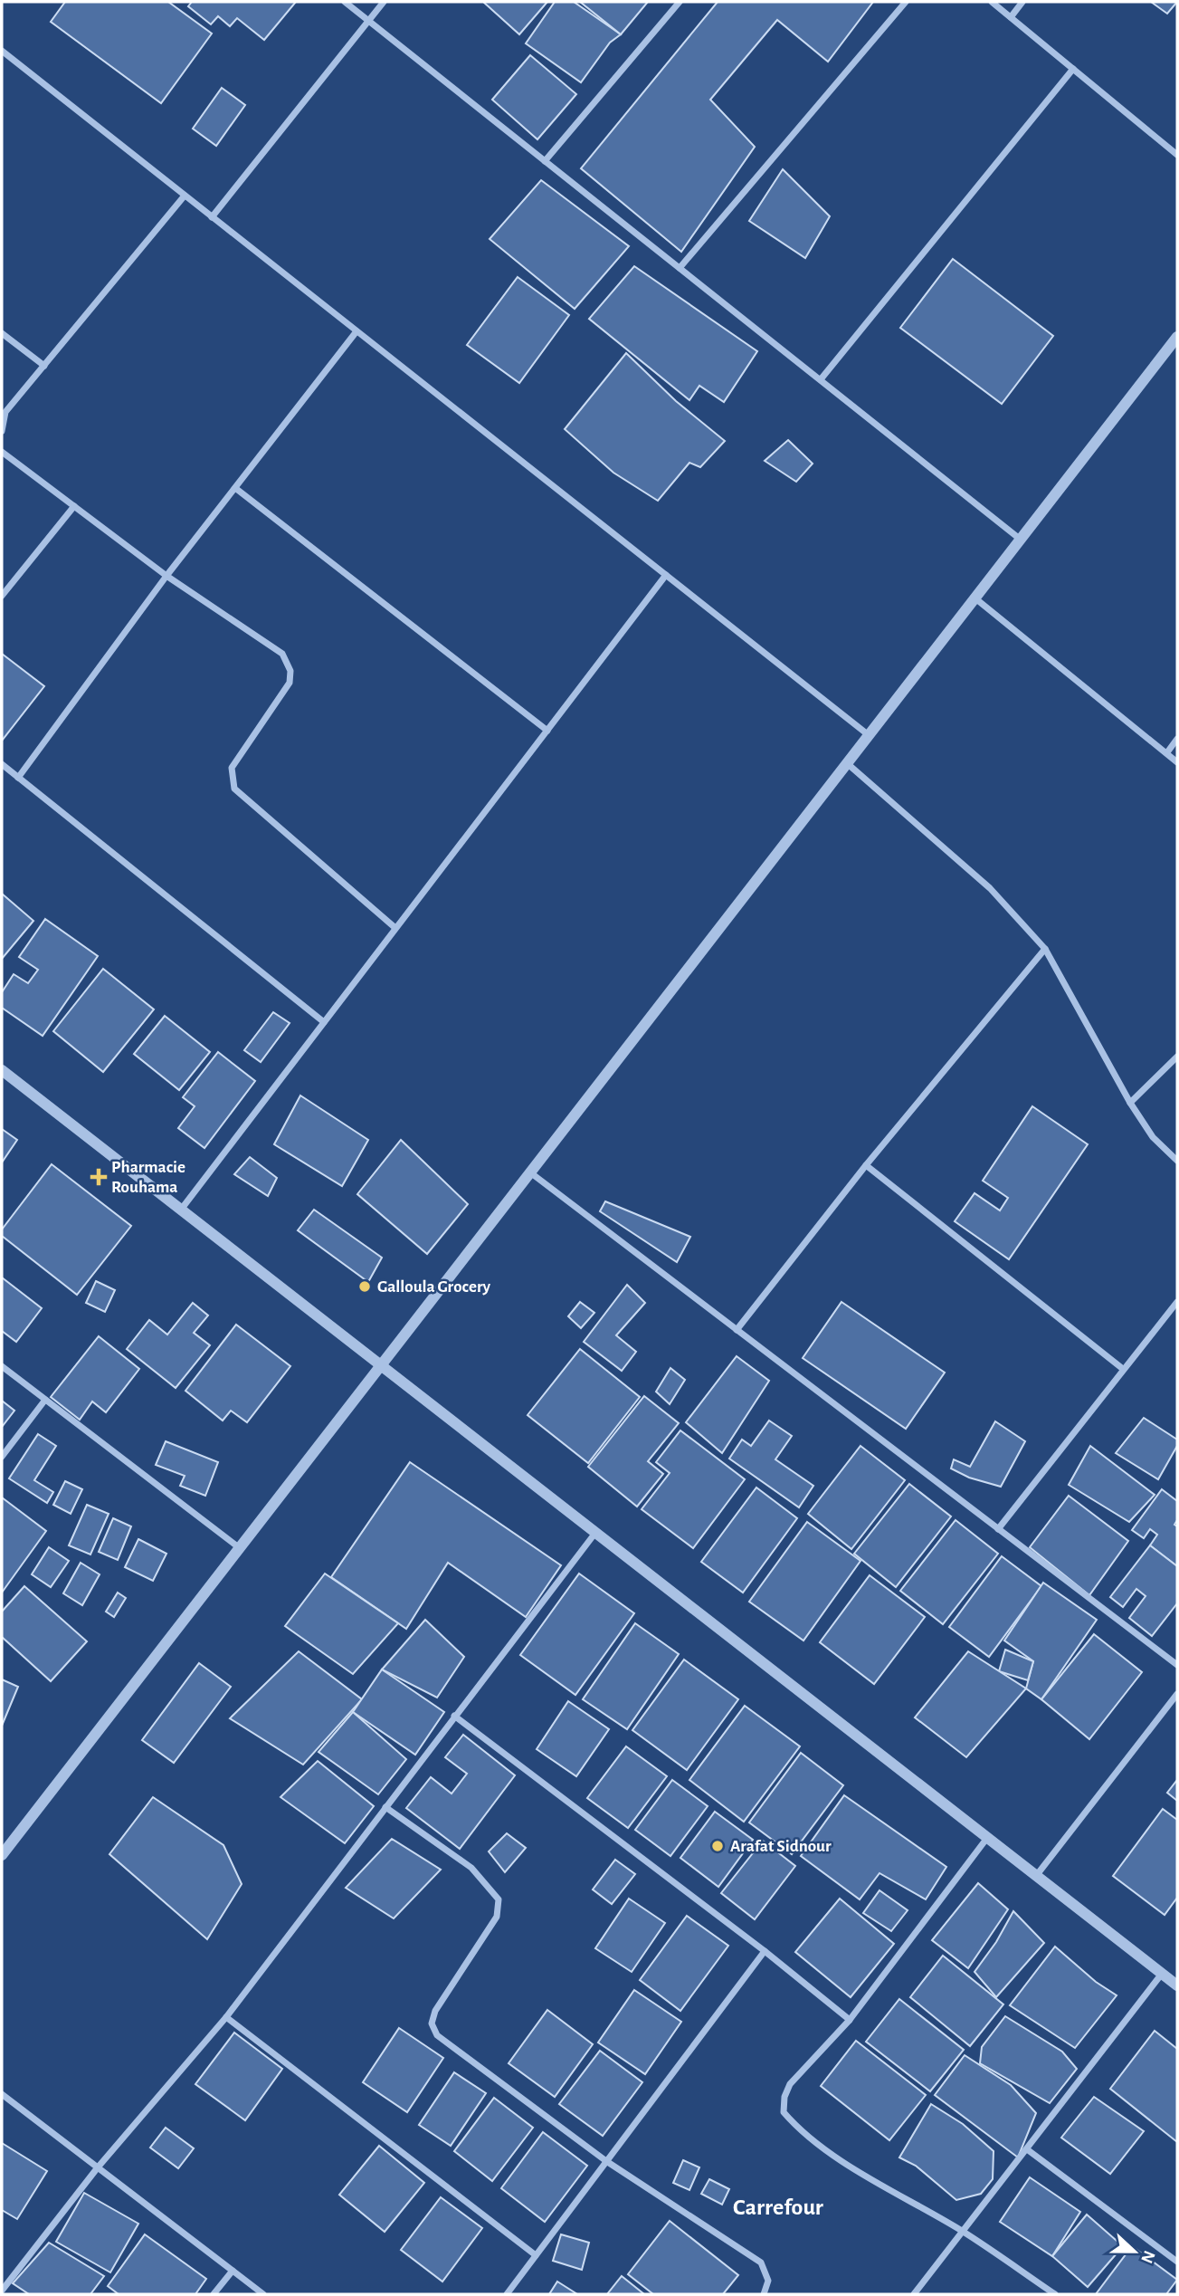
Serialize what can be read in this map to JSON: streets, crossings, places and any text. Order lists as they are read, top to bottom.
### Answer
{
  "districts": ["Carrefour"],
  "places": {
    "health": ["Pharmacie Rouhama"],
    "other": ["Galloula Grocery", "Arafat Sidnour"]
  },
  "north": "right"
}
